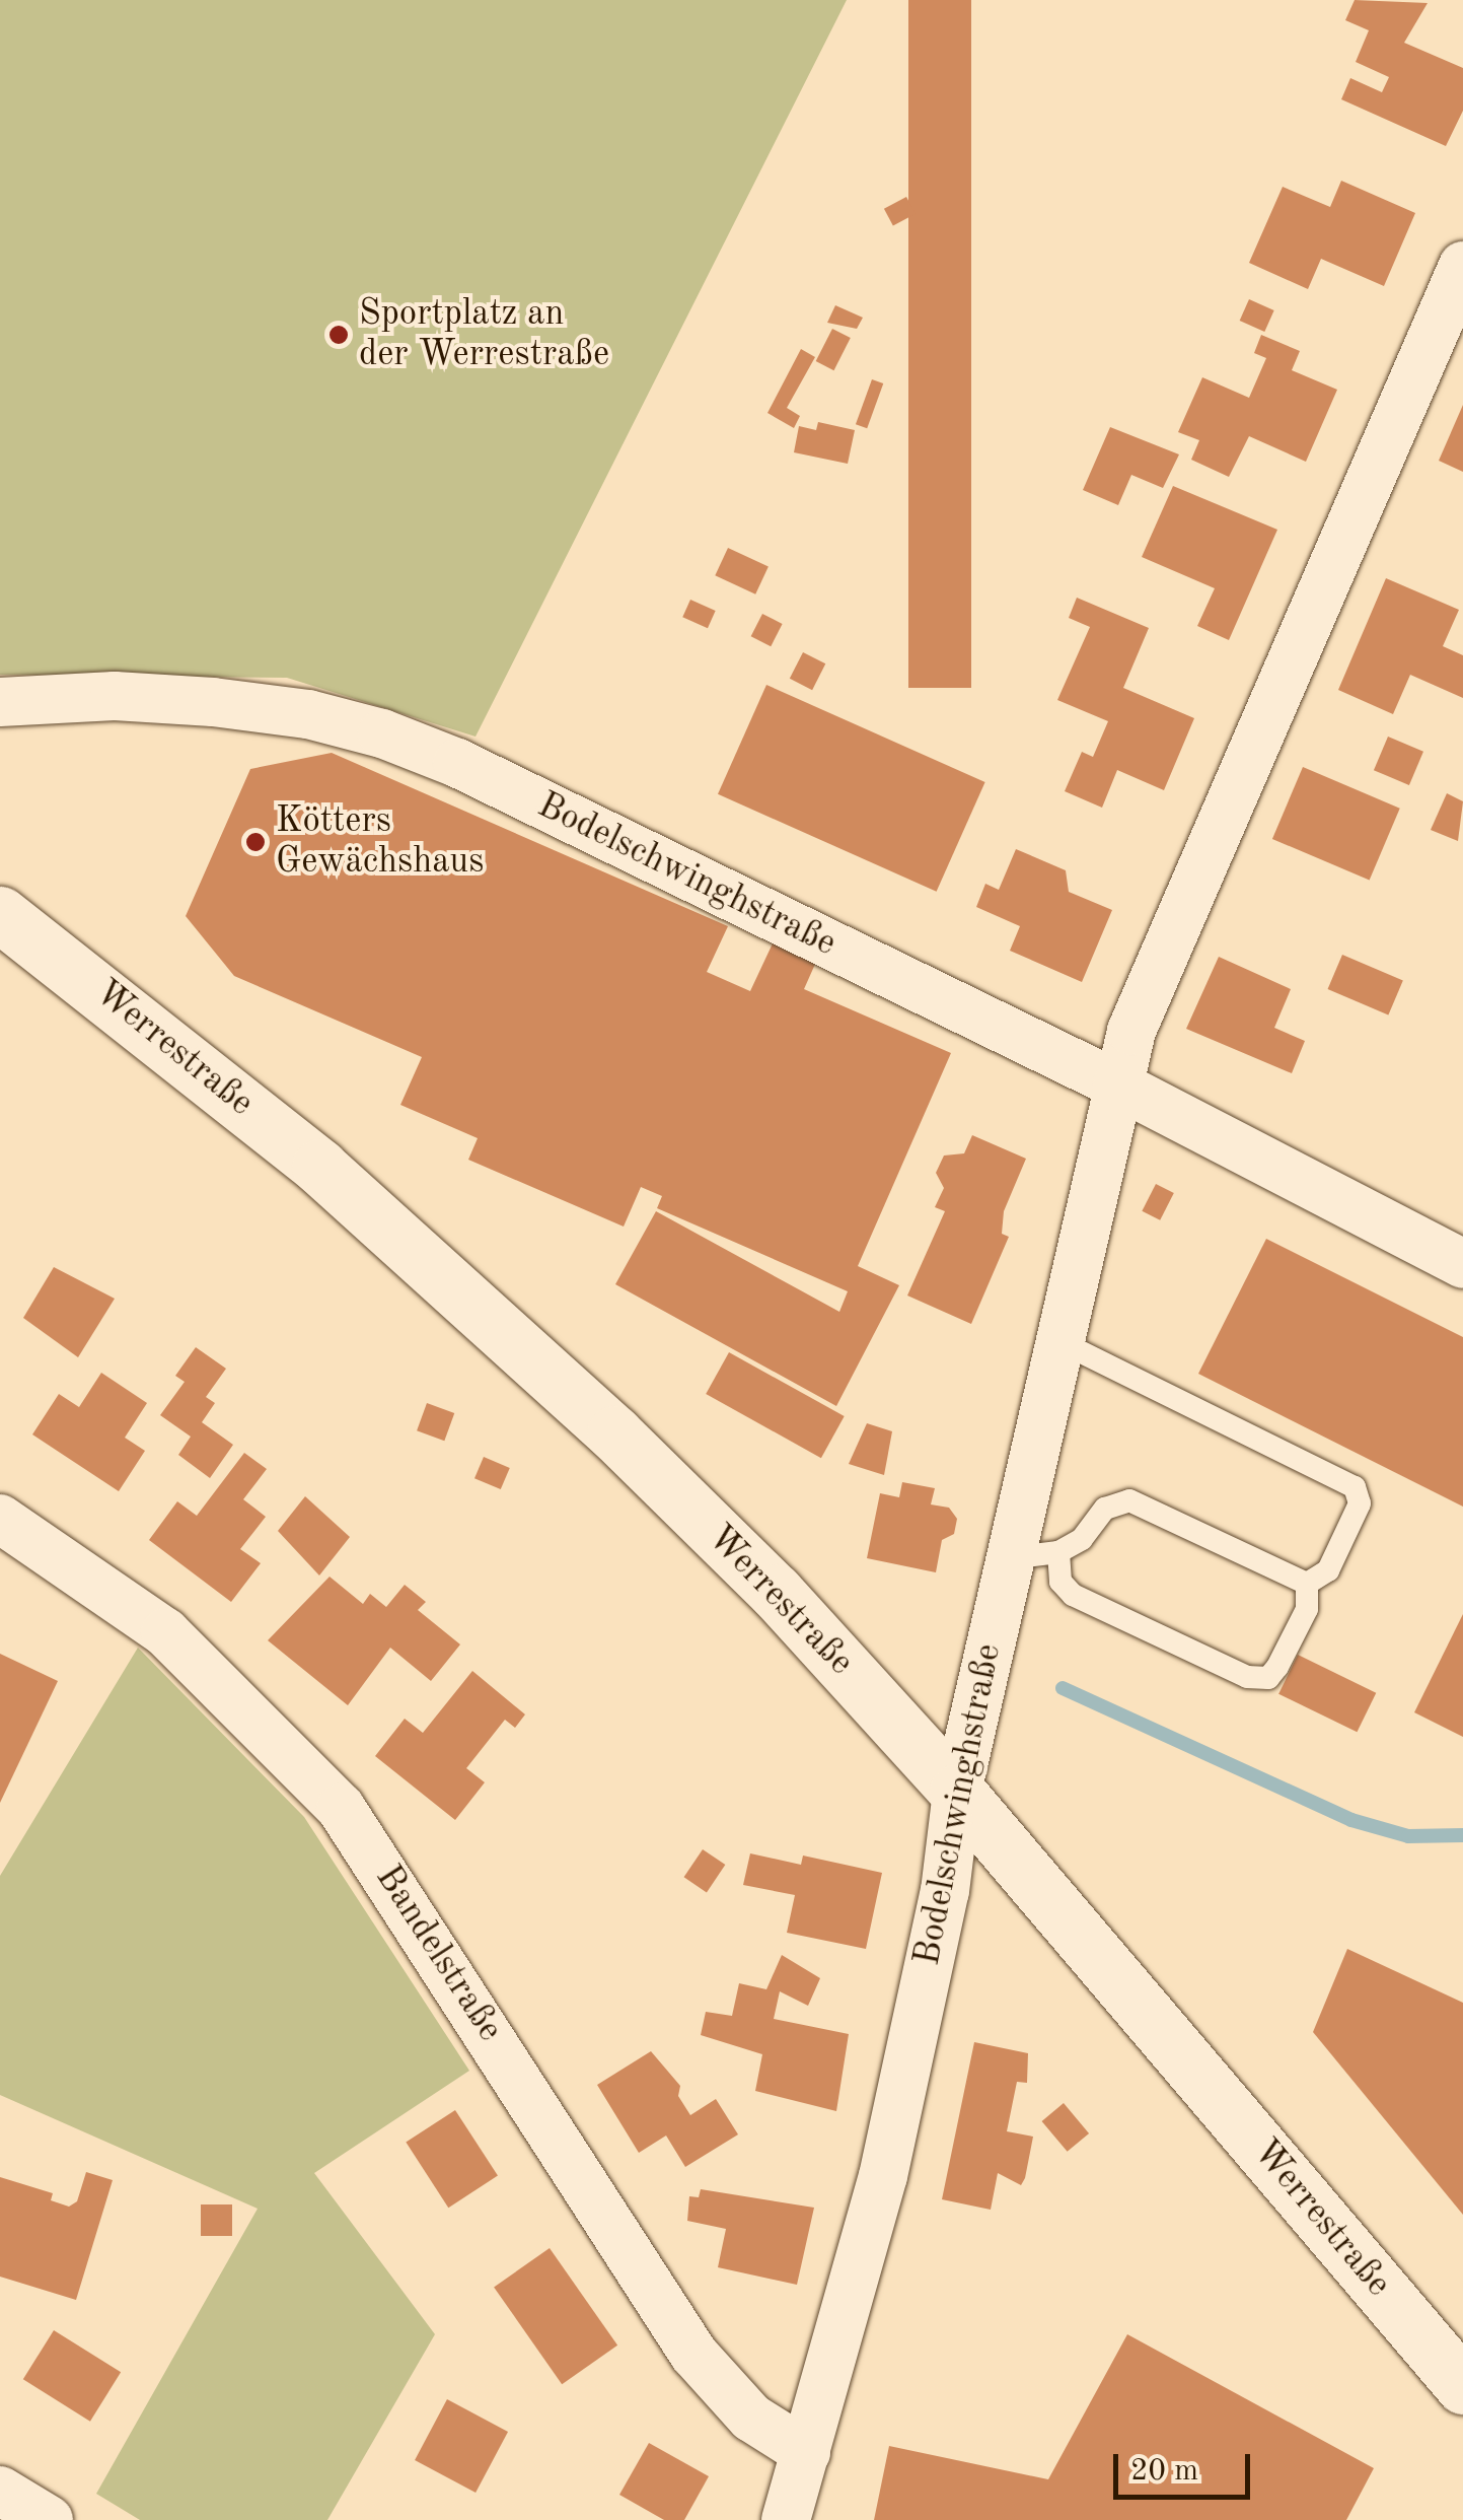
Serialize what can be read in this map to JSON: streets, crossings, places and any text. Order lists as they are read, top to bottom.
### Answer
{
  "streets": {
    "main road": ["Werrestraße"],
    "street": ["Bodelschwinghstraße", "Bandelstraße"]
  },
  "crossings": [
    ["Bodelschwinghstraße", "Werrestraße"],
    ["Bodelschwinghstraße", "Bandelstraße"]
  ],
  "places": ["Sportplatz an der Werrestraße", "Kötters Gewächshaus"],
  "scale_bar": "20 m"
}
